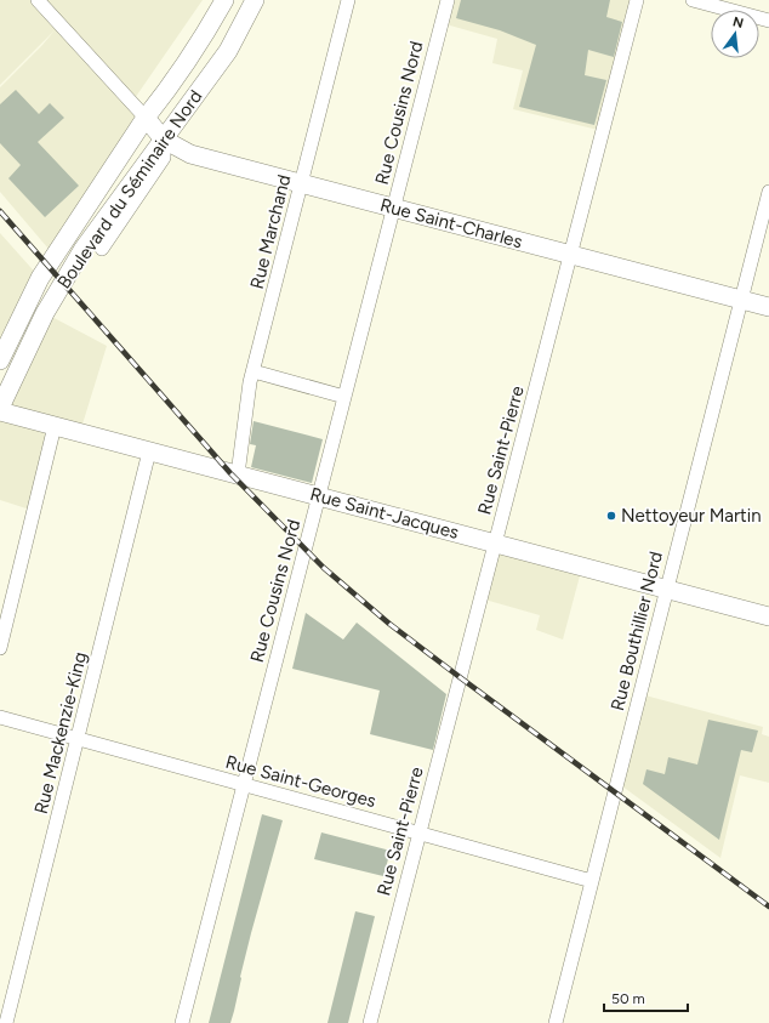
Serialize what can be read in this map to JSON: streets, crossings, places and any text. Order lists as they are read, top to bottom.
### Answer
{
  "streets": {
    "street": [
      "Rue Cousins Nord",
      "Boulevard du Séminaire Nord",
      "Rue Saint-Charles",
      "Rue Marchand",
      "Rue Saint-Pierre",
      "Rue Saint-Jacques",
      "Rue Bouthillier Nord",
      "Rue Mackenzie-King",
      "Rue Saint-Georges"
    ]
  },
  "crossings": [
    ["Rue Cousins Nord", "Rue Saint-Charles"],
    ["Rue Cousins Nord", "Rue Saint-Jacques"],
    ["Rue Cousins Nord", "Rue Saint-Georges"],
    ["Boulevard du Séminaire Nord", "Rue Saint-Charles"],
    ["Boulevard du Séminaire Nord", "Rue Saint-Jacques"],
    ["Rue Saint-Charles", "Rue Marchand"],
    ["Rue Saint-Charles", "Rue Saint-Pierre"],
    ["Rue Saint-Charles", "Rue Bouthillier Nord"],
    ["Rue Marchand", "Rue Saint-Jacques"],
    ["Rue Saint-Pierre", "Rue Saint-Jacques"],
    ["Rue Saint-Pierre", "Rue Saint-Georges"],
    ["Rue Saint-Jacques", "Rue Bouthillier Nord"],
    ["Rue Saint-Jacques", "Rue Mackenzie-King"],
    ["Rue Bouthillier Nord", "Rue Saint-Georges"],
    ["Rue Mackenzie-King", "Rue Saint-Georges"]
  ],
  "places": ["Nettoyeur Martin"],
  "scale_bar": "50 m",
  "north": "top"
}
